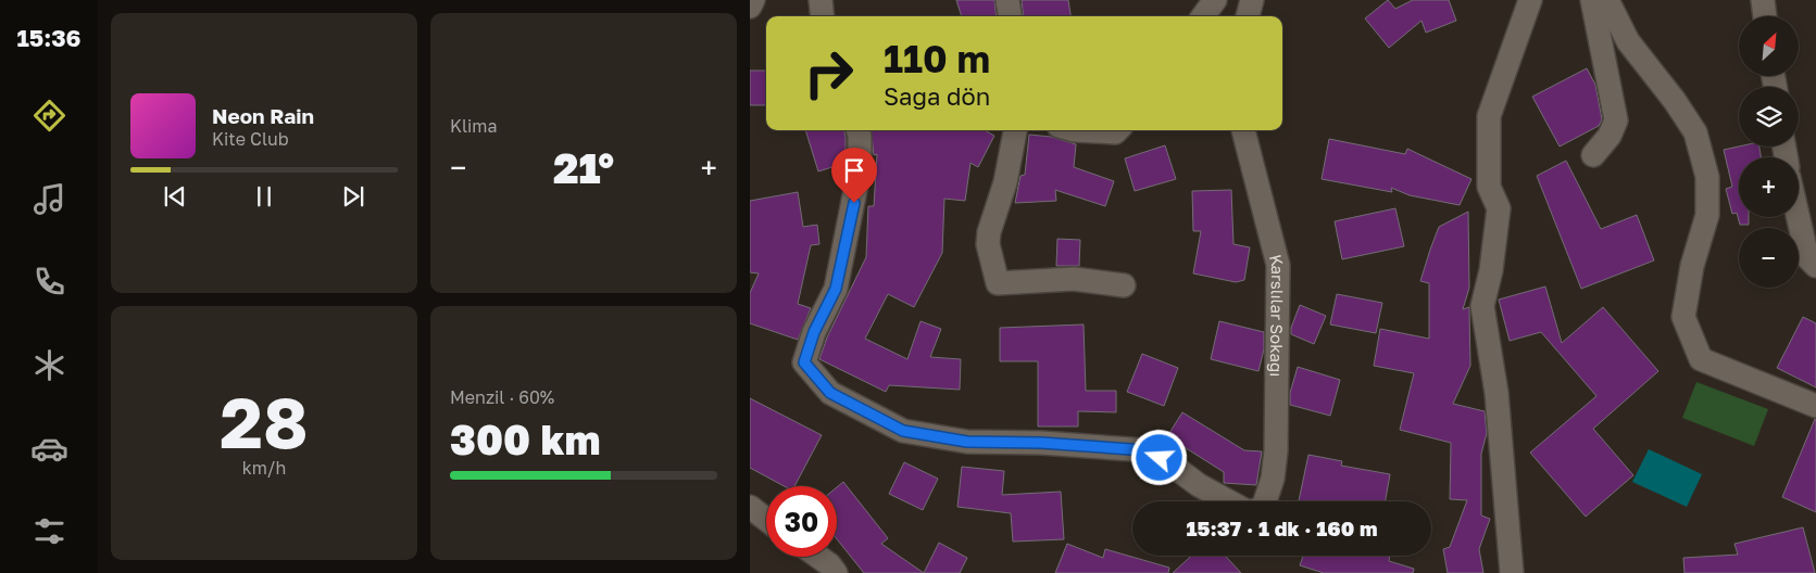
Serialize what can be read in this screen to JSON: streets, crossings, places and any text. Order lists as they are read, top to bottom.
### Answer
{
  "streets": {
    "street": ["Karslılar Sokağı"]
  },
  "north": "top right",
  "page": {
    "tabs": "15:36",
    "tile": [
      "Klima",
      ["28", "km/h"],
      ["Menzil · 60%", "300 km"]
    ],
    "map_buttons": ["+", "−"],
    "turn": ["110 m", "Sağa dön"],
    "song": ["Neon Rain", "Kite Club"],
    "heat": ["−", "21°", "+"],
    "limit": "30",
    "trip": "15:37 · 1 dk · 160 m"
  }
}
